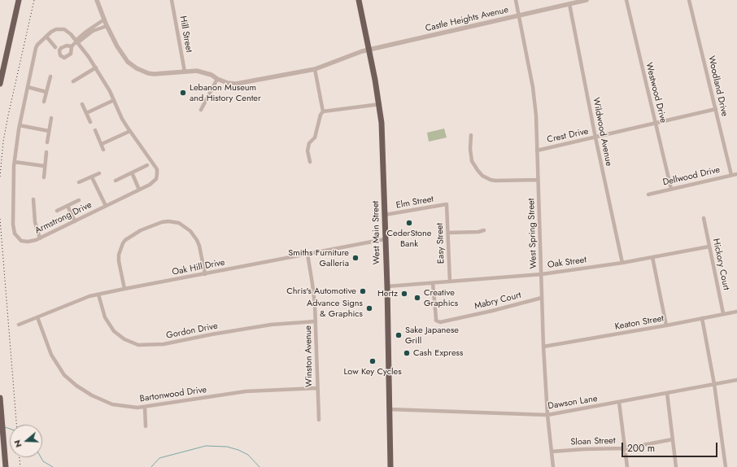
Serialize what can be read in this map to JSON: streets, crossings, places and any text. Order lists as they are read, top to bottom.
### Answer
{
  "streets": {
    "main road": ["West Main Street"],
    "street": [
      "Castle Heights Avenue",
      "Hill Street",
      "Woodland Drive",
      "Westwood Drive",
      "Wildwood Avenue",
      "Crest Drive",
      "Dellwood Drive",
      "Elm Street",
      "Armstrong Drive",
      "West Spring Street",
      "Easy Street",
      "Oak Street",
      "Hickory Court",
      "Oak Hill Drive",
      "Mabry Court",
      "Keaton Street",
      "Gordon Drive",
      "Winston Avenue",
      "Bartonwood Drive",
      "Dawson Lane",
      "Sloan Street"
    ]
  },
  "crossings": [
    ["Castle Heights Avenue", "Hill Street"],
    ["Castle Heights Avenue", "Wildwood Avenue"],
    ["Castle Heights Avenue", "West Main Street"],
    ["Castle Heights Avenue", "West Spring Street"],
    ["Woodland Drive", "Crest Drive"],
    ["Woodland Drive", "Dellwood Drive"],
    ["Westwood Drive", "Crest Drive"],
    ["Westwood Drive", "Dellwood Drive"],
    ["Wildwood Avenue", "Crest Drive"],
    ["Wildwood Avenue", "Oak Street"],
    ["Crest Drive", "West Spring Street"],
    ["Elm Street", "West Main Street"],
    ["Elm Street", "Easy Street"],
    ["West Main Street", "Oak Street"],
    ["West Main Street", "Oak Hill Drive"],
    ["West Main Street", "Dawson Lane"],
    ["West Spring Street", "Oak Street"],
    ["West Spring Street", "Mabry Court"],
    ["West Spring Street", "Keaton Street"],
    ["West Spring Street", "Dawson Lane"],
    ["West Spring Street", "Sloan Street"],
    ["Easy Street", "Oak Street"],
    ["Oak Street", "Hickory Court"],
    ["Oak Street", "Mabry Court"],
    ["Hickory Court", "Keaton Street"],
    ["Oak Hill Drive", "Gordon Drive"],
    ["Oak Hill Drive", "Winston Avenue"],
    ["Oak Hill Drive", "Bartonwood Drive"],
    ["Gordon Drive", "Winston Avenue"],
    ["Winston Avenue", "Bartonwood Drive"]
  ],
  "places": [
    "Lebanon Museum and History Center",
    "CederStone Bank",
    "Smiths Furniture Galleria",
    "Chris's Automotive",
    "Hertz",
    "Creative Graphics",
    "Advance Signs & Graphics",
    "Sake Japanese Grill",
    "Cash Express",
    "Low Key Cycles"
  ],
  "scale_bar": "200 m",
  "north": "left"
}
